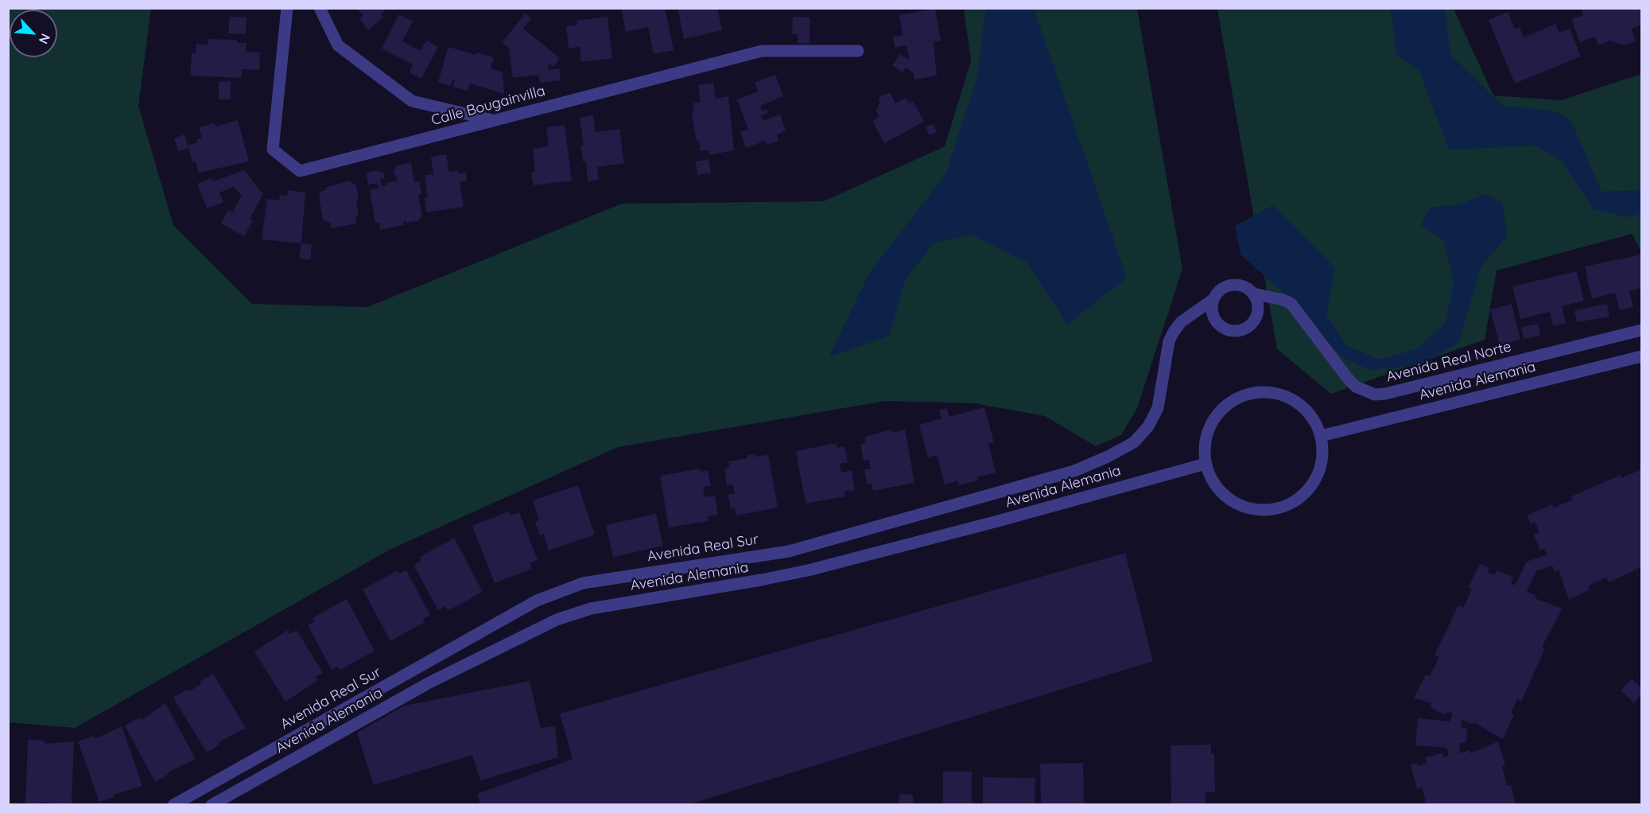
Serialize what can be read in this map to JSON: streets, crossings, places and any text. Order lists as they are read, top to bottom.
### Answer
{
  "streets": {
    "street": [
      "Calle Bougainvilla",
      "Avenida Real Norte",
      "Avenida Alemania",
      "Avenida Real Sur"
    ]
  },
  "crossings": [
    ["Avenida Real Norte", "Avenida Real Sur"]
  ],
  "north": "bottom right"
}
